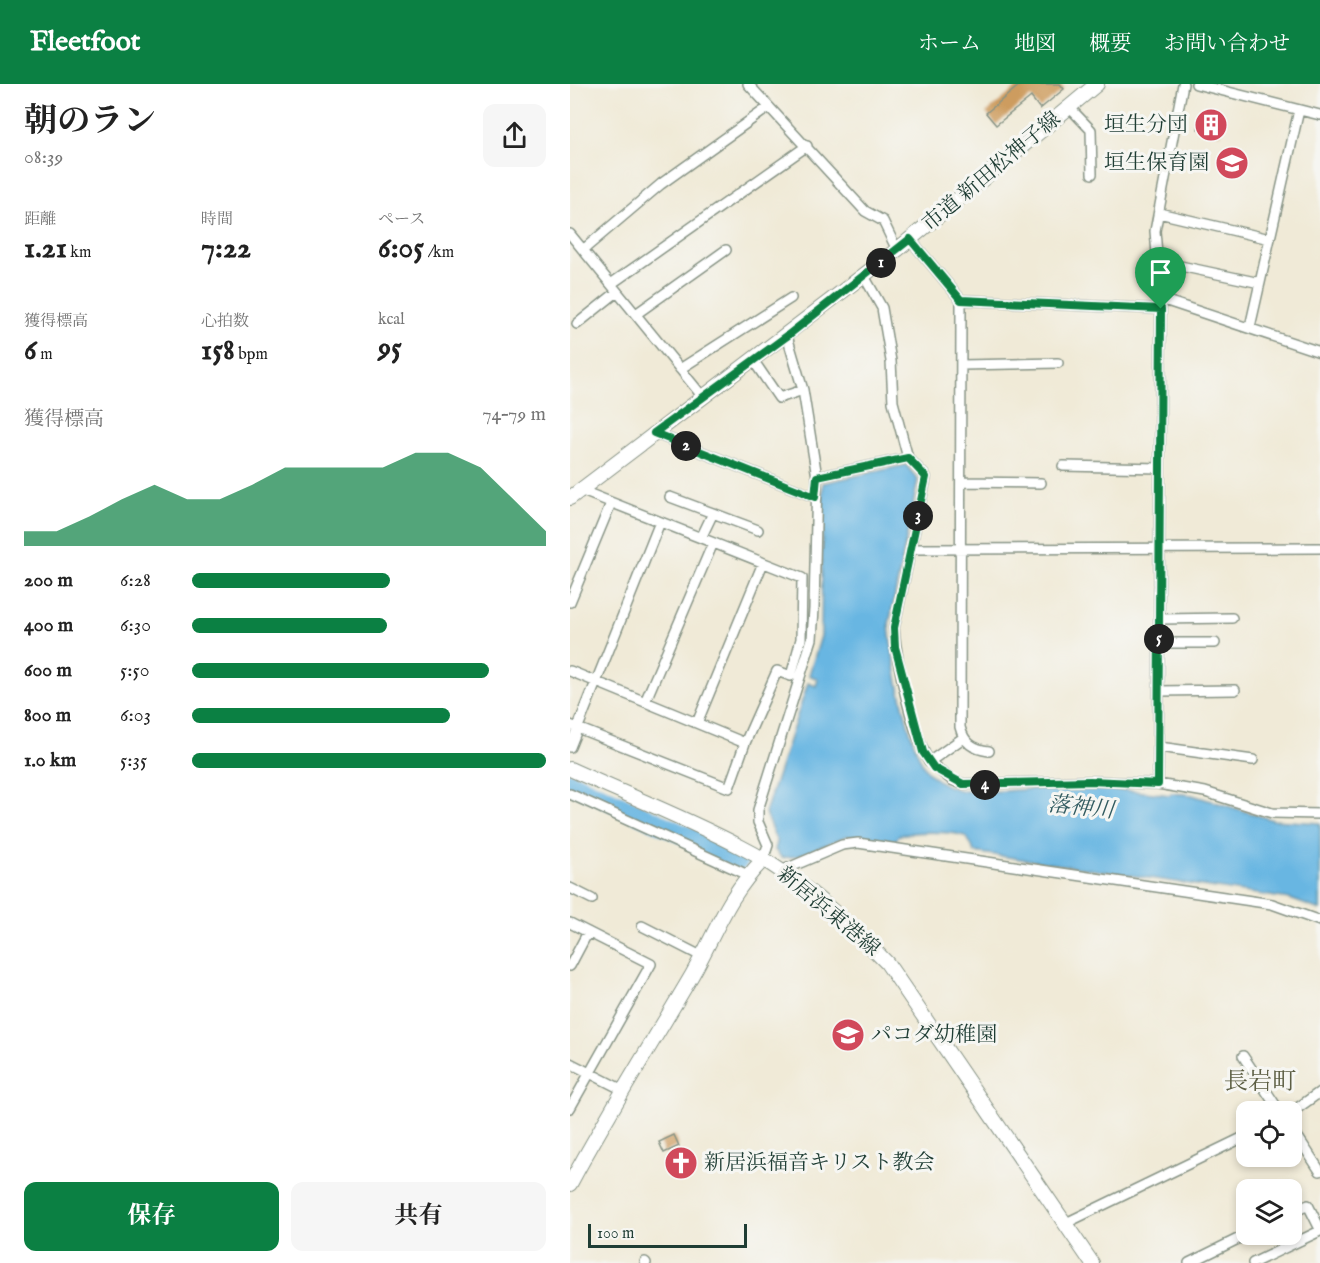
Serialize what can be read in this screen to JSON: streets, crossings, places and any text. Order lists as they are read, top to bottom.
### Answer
{
  "streets": {
    "street": ["市道 新田松神子線", "新居浜東港線"]
  },
  "districts": ["長岩町"],
  "water": ["落神川"],
  "places": {
    "building": ["垣生分団"],
    "school or university": ["垣生保育園", "パコダ幼稚園"],
    "church": ["新居浜福音キリスト教会"]
  },
  "scale_bar": "100 m",
  "page": {
    "header": "Fleetfoot",
    "nav": [
      "ホーム",
      "地図",
      "概要",
      "お問い合わせ"
    ],
    "heading": ["朝のラン", "08:39"],
    "stats": [
      ["距離", "1.21 km"],
      ["時間", "7:22"],
      ["ペース", "6:05 /km"],
      ["獲得標高", "6 m"],
      ["心拍数", "158 bpm"],
      ["kcal", "95"]
    ],
    "pins": [
      "1",
      "2",
      "3",
      "5",
      "4"
    ],
    "chart": ["獲得標高", "74–79 m"],
    "list": [
      {
        "name": "200 m",
        "note": "6:28"
      },
      {
        "name": "400 m",
        "note": "6:30"
      },
      {
        "name": "600 m",
        "note": "5:50"
      },
      {
        "name": "800 m",
        "note": "6:03"
      },
      {
        "name": "1.0 km",
        "note": "5:35"
      }
    ],
    "buttons": ["保存", "共有"],
    "scale": "100 m"
  }
}
